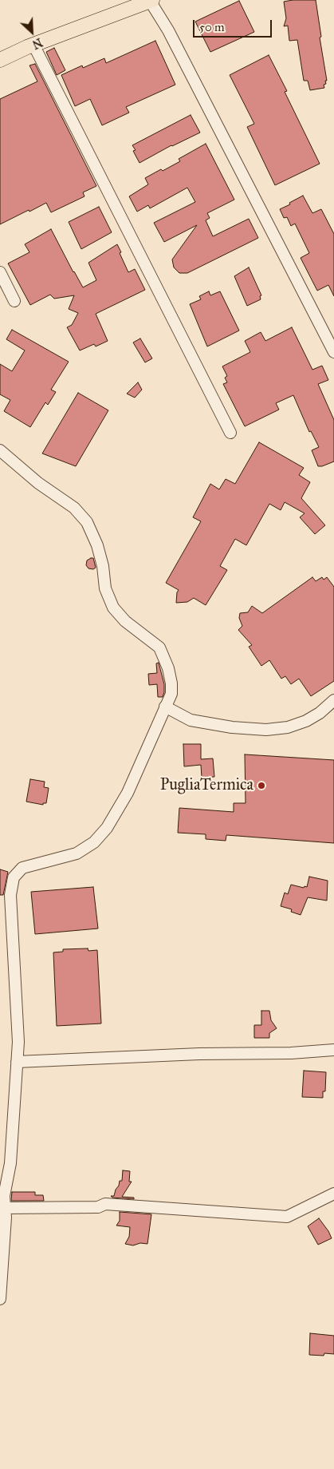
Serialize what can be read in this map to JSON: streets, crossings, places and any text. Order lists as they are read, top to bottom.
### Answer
{
  "places": ["PugliaTermica"],
  "scale_bar": "50 m",
  "north": "bottom right"
}
